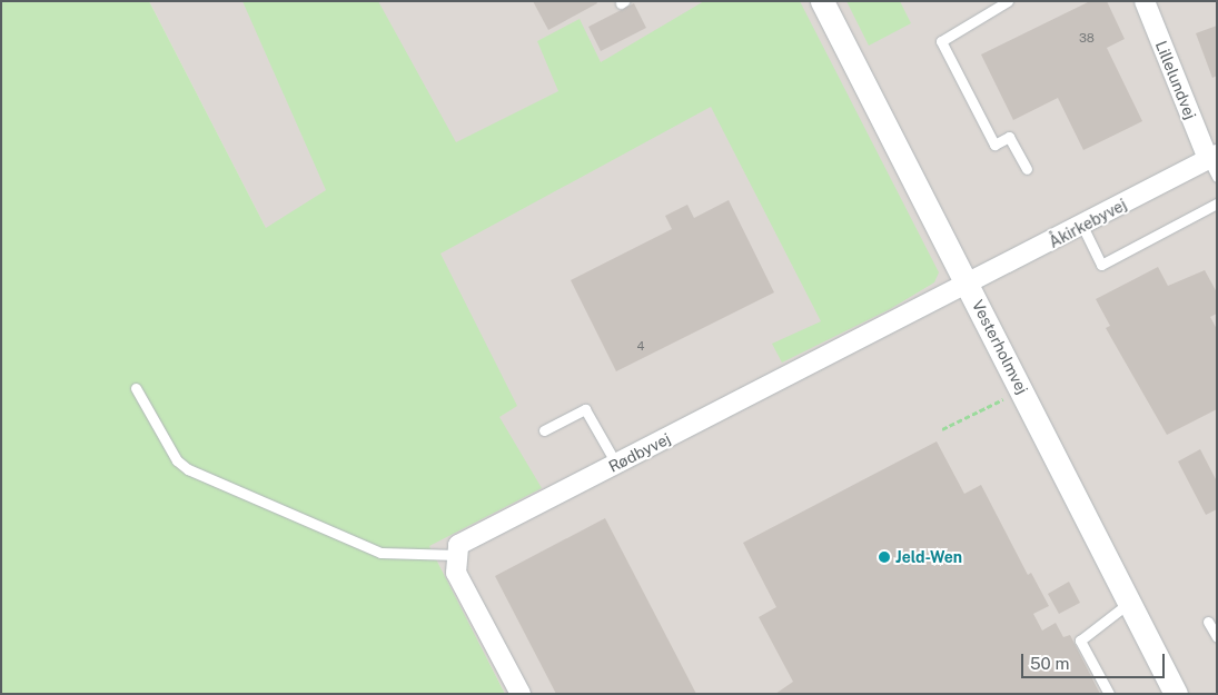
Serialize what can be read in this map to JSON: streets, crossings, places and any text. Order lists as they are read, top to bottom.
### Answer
{
  "streets": {
    "street": [
      "Lillelundvej",
      "Åkirkebyvej",
      "Vesterholmvej",
      "Rødbyvej"
    ]
  },
  "crossings": [
    ["Lillelundvej", "Åkirkebyvej"],
    ["Åkirkebyvej", "Vesterholmvej"],
    ["Åkirkebyvej", "Rødbyvej"],
    ["Vesterholmvej", "Rødbyvej"]
  ],
  "places": ["Jeld-Wen"],
  "house_numbers": ["38", "4"],
  "scale_bar": "50 m"
}
